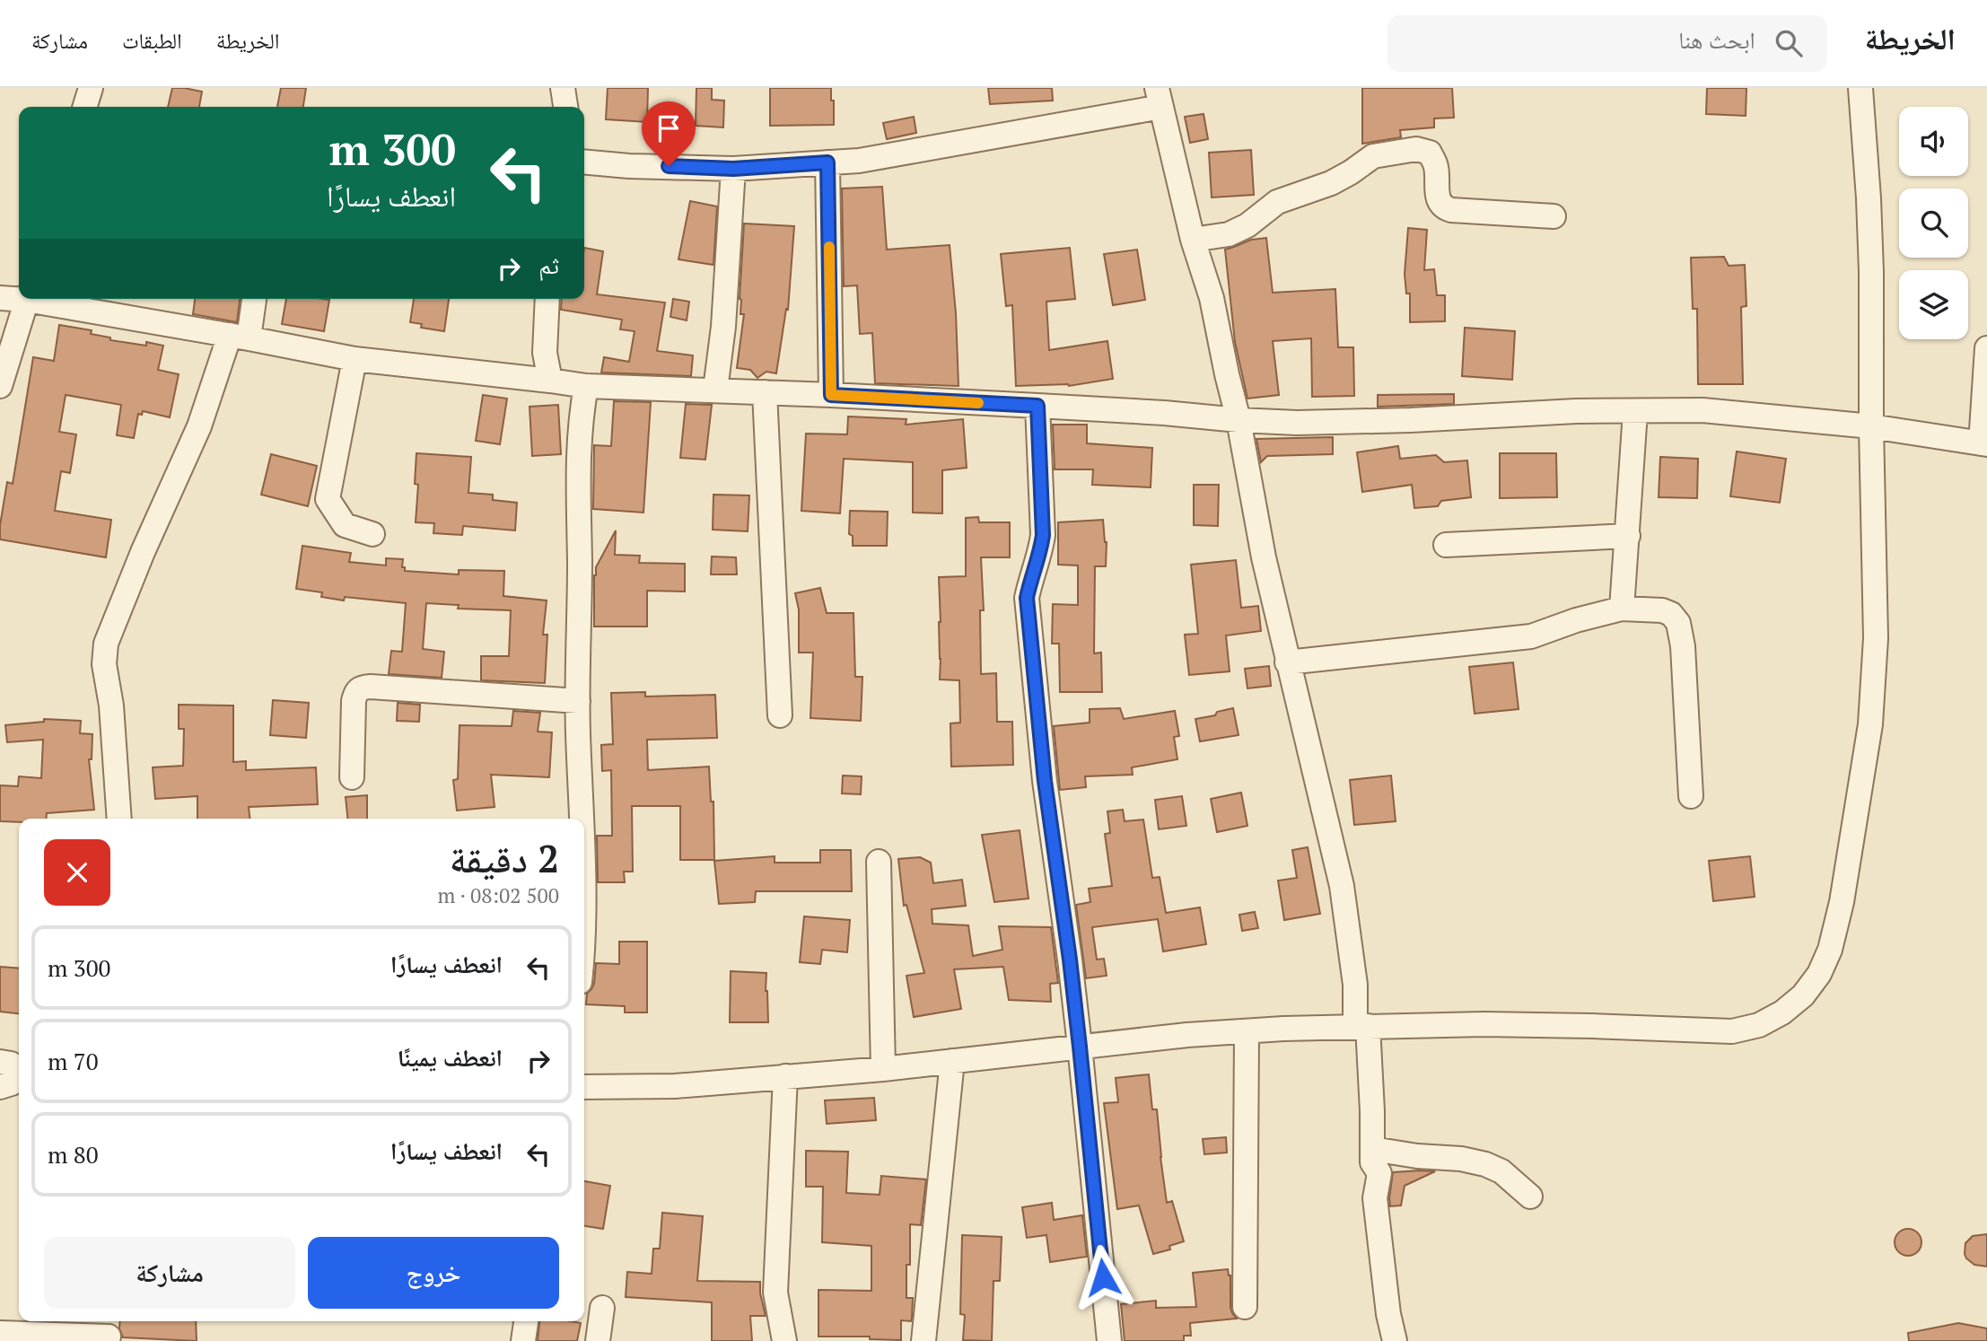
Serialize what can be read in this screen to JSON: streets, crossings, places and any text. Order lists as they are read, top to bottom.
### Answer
{
  "page": {
    "header": "الخريطة",
    "search": "ابحث هنا",
    "nav": ["الخريطة", "الطبقات", "مشاركة"],
    "turn": ["300 m", "انعطف يسارًا"],
    "then": "ثم",
    "heading": ["2 دقيقة", "500 m · 08:02"],
    "list": [
      {
        "name": "انعطف يسارًا",
        "value": "300 m"
      },
      {
        "name": "انعطف يمينًا",
        "value": "70 m"
      },
      {
        "name": "انعطف يسارًا",
        "value": "80 m"
      }
    ],
    "buttons": ["خروج", "مشاركة"]
  }
}
